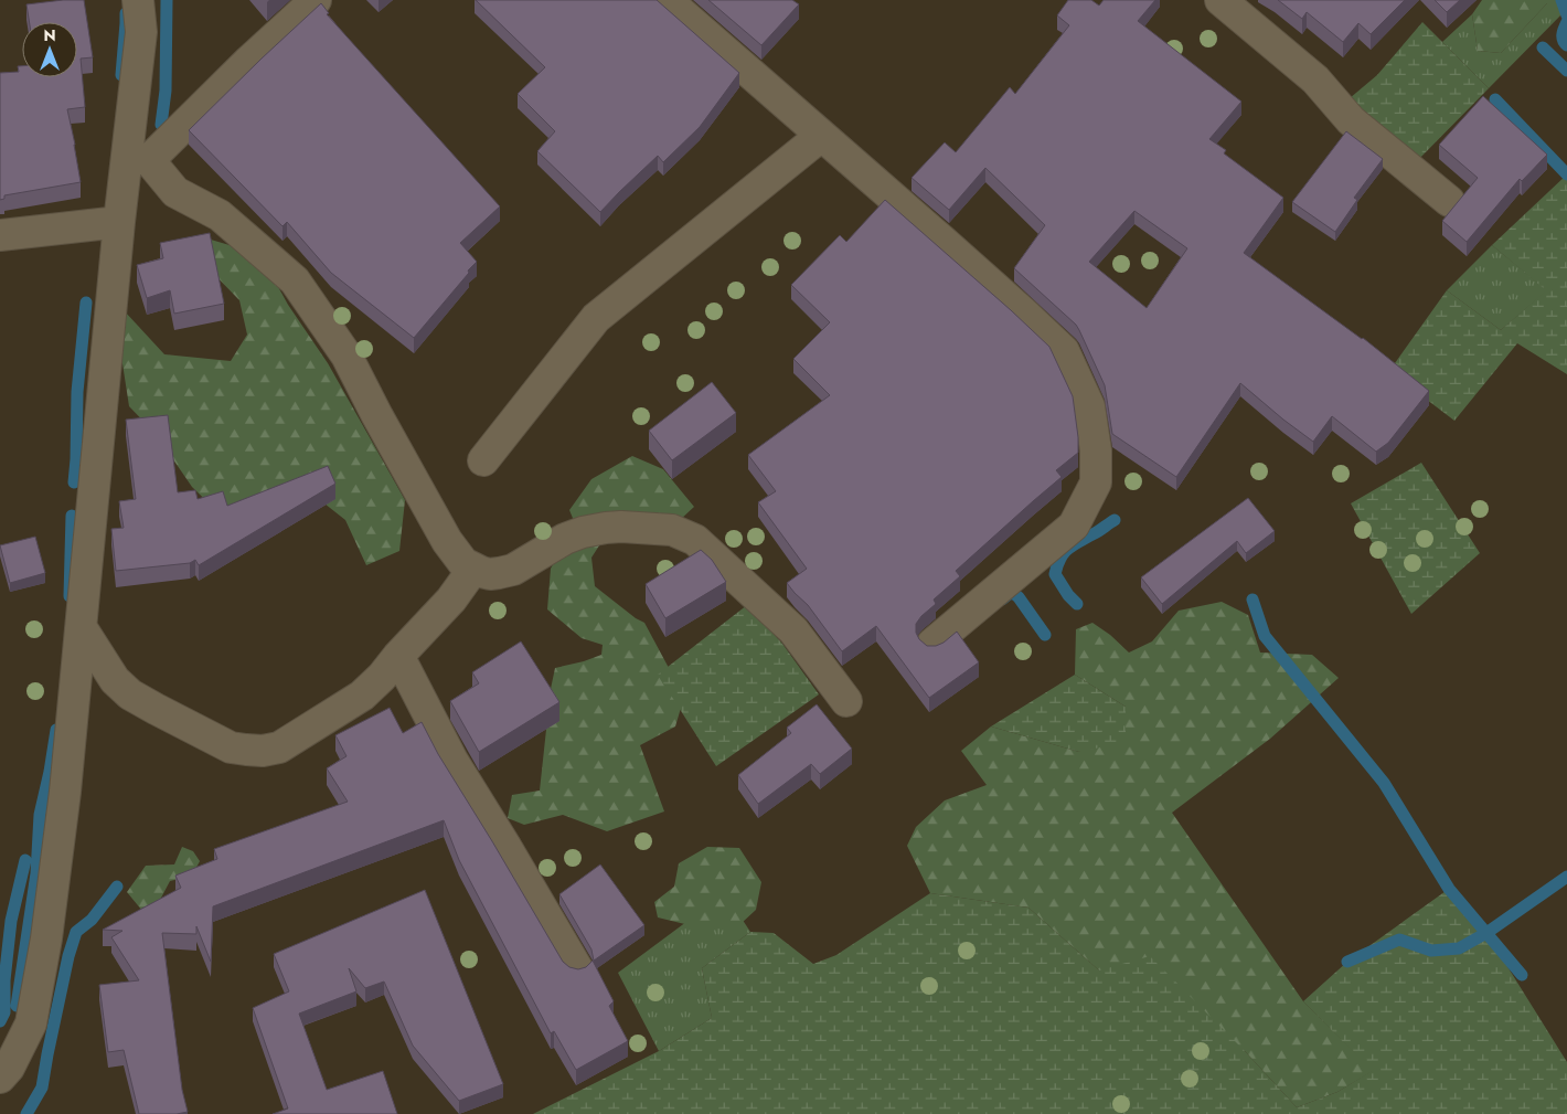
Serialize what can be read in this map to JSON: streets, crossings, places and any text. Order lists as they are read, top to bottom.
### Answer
{
  "north": "top"
}
